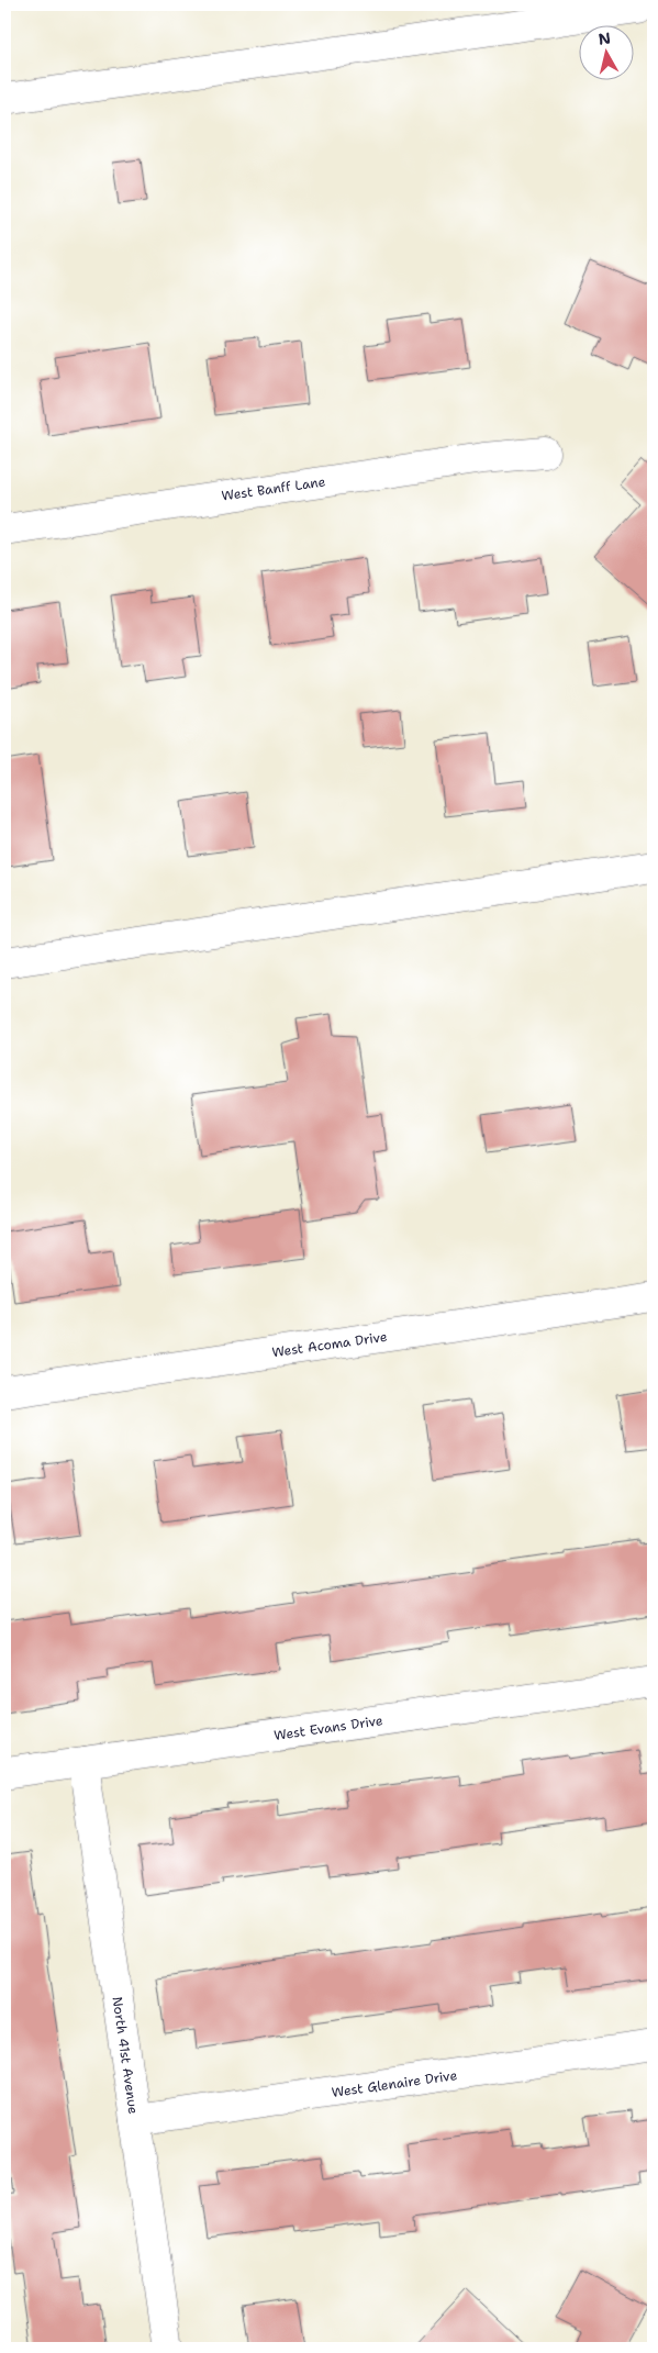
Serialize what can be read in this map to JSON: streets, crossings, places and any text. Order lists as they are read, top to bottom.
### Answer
{
  "streets": {
    "street": [
      "West Banff Lane",
      "West Acoma Drive",
      "West Evans Drive",
      "North 41st Avenue",
      "West Glenaire Drive"
    ]
  },
  "crossings": [
    ["West Evans Drive", "North 41st Avenue"],
    ["North 41st Avenue", "West Glenaire Drive"]
  ],
  "north": "top"
}
